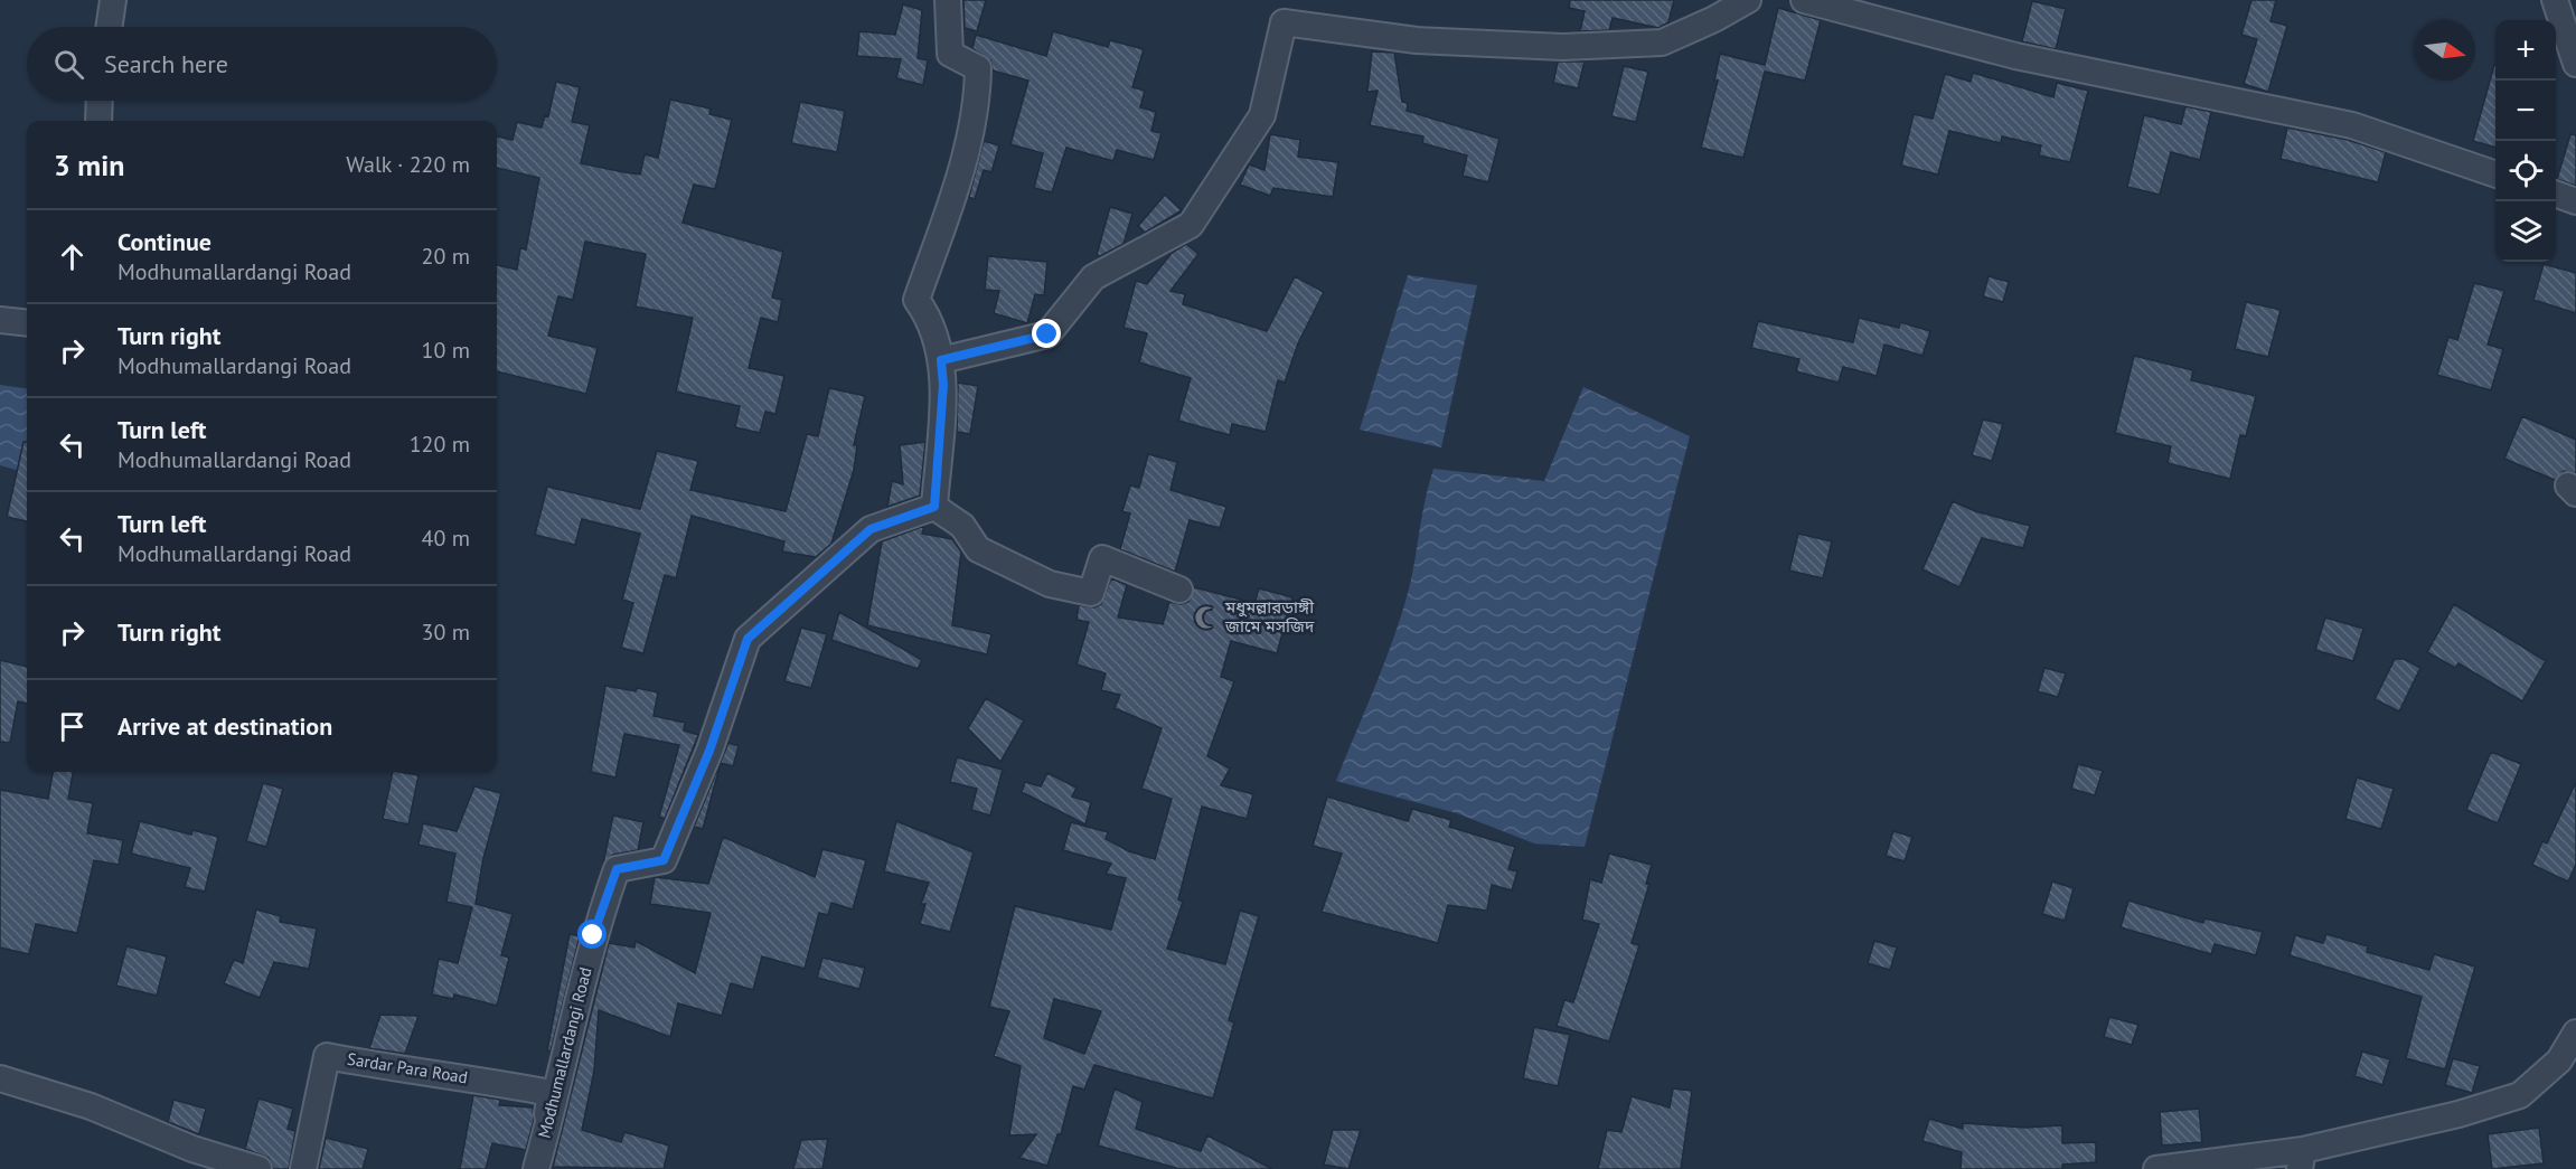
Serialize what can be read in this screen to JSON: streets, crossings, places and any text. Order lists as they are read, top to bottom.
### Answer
{
  "streets": {
    "street": ["Modhumallardangi Road", "Sardar Para Road"]
  },
  "crossings": [
    ["Modhumallardangi Road", "Sardar Para Road"]
  ],
  "places": {
    "mosque": ["মধুমল্লারডাঙ্গী জামে মসজিদ"]
  },
  "north": "right",
  "page": {
    "map_buttons": ["+", "−"],
    "search": "Search here",
    "heading": ["3 min", "Walk · 220 m"],
    "list": [
      ["Continue", "Modhumallardangi Road", "20 m"],
      ["Turn right", "Modhumallardangi Road", "10 m"],
      ["Turn left", "Modhumallardangi Road", "120 m"],
      ["Turn left", "Modhumallardangi Road", "40 m"],
      ["Turn right", "30 m"],
      "Arrive at destination"
    ]
  }
}
